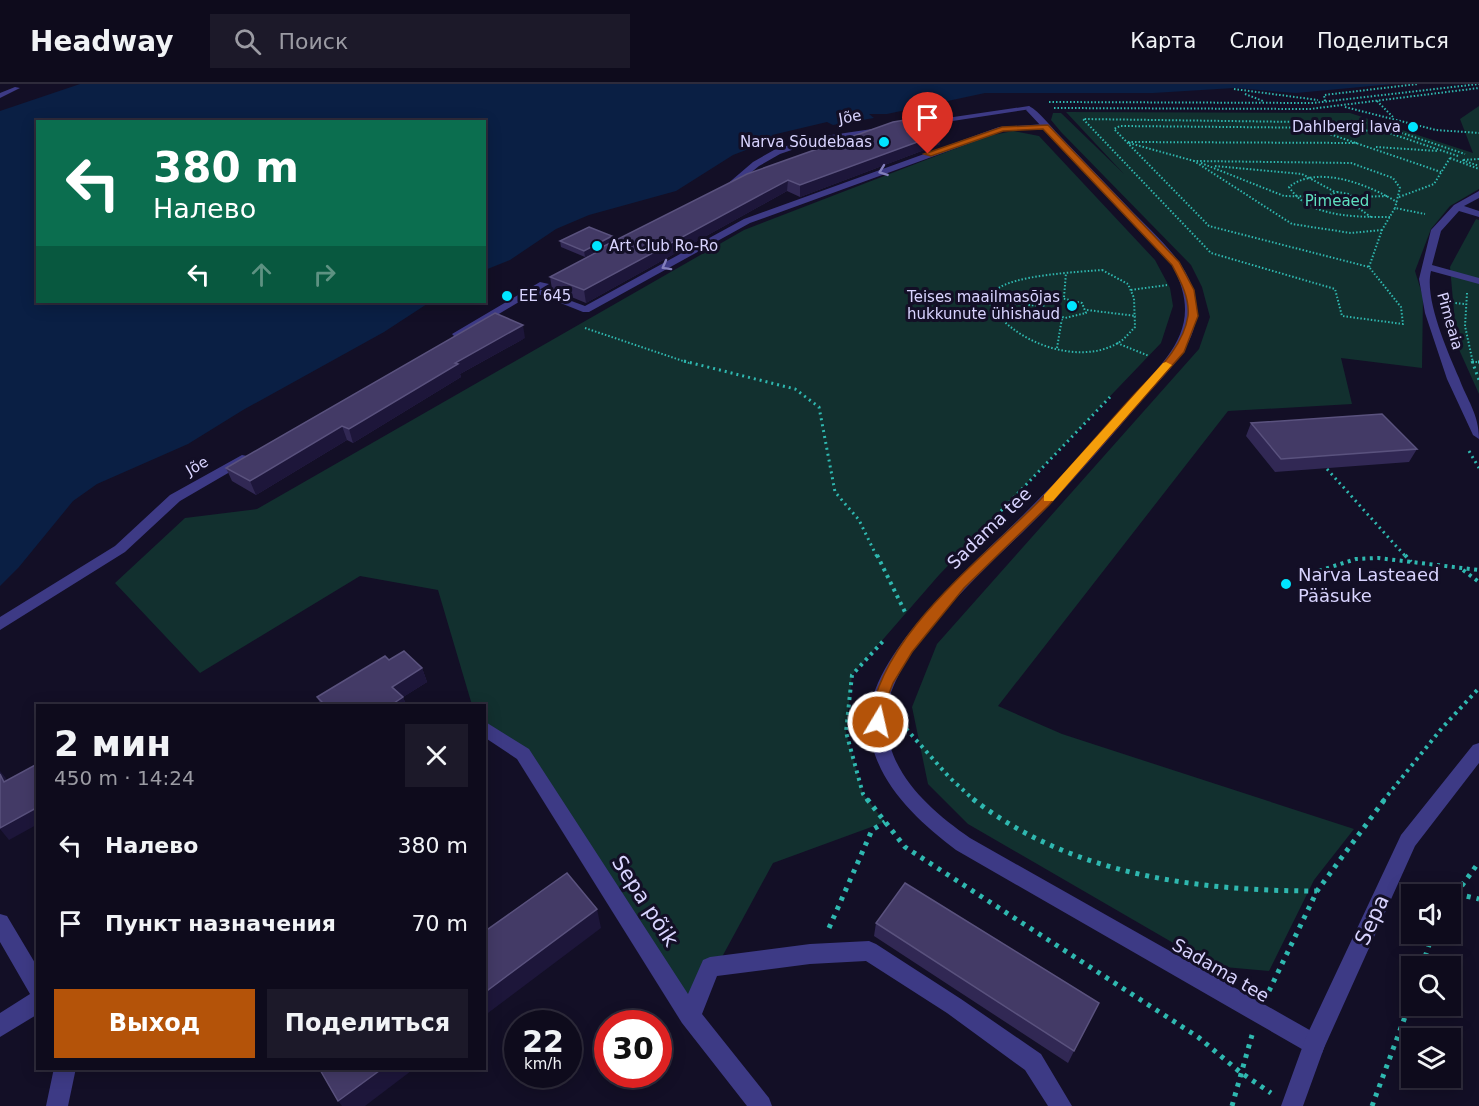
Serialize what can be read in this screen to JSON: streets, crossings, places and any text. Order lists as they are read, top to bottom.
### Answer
{
  "streets": {
    "street": [
      "Jõe",
      "Pimeaia",
      "Sadama tee",
      "Sepa põik",
      "Sepa"
    ]
  },
  "crossings": [
    ["Jõe", "Sadama tee"],
    ["Sadama tee", "Sepa"]
  ],
  "parks": ["Pimeaed"],
  "places": [
    "Dahlbergi lava",
    "Narva Sõudebaas",
    "Art Club Ro-Ro",
    "EE 645",
    "Teises maailmasõjas hukkunute ühishaud",
    "Narva Lasteaed Pääsuke"
  ],
  "page": {
    "header": "Headway",
    "search": "Поиск",
    "nav": ["Карта", "Слои", "Поделиться"],
    "turn": ["380 m", "Налево"],
    "heading": ["2 мин", "450 m · 14:24"],
    "list": [
      {
        "name": "Налево",
        "value": "380 m"
      },
      {
        "name": "Пункт назначения",
        "value": "70 m"
      }
    ],
    "buttons": ["Выход", "Поделиться"],
    "speed": "22 km/h",
    "limit": "30"
  }
}
